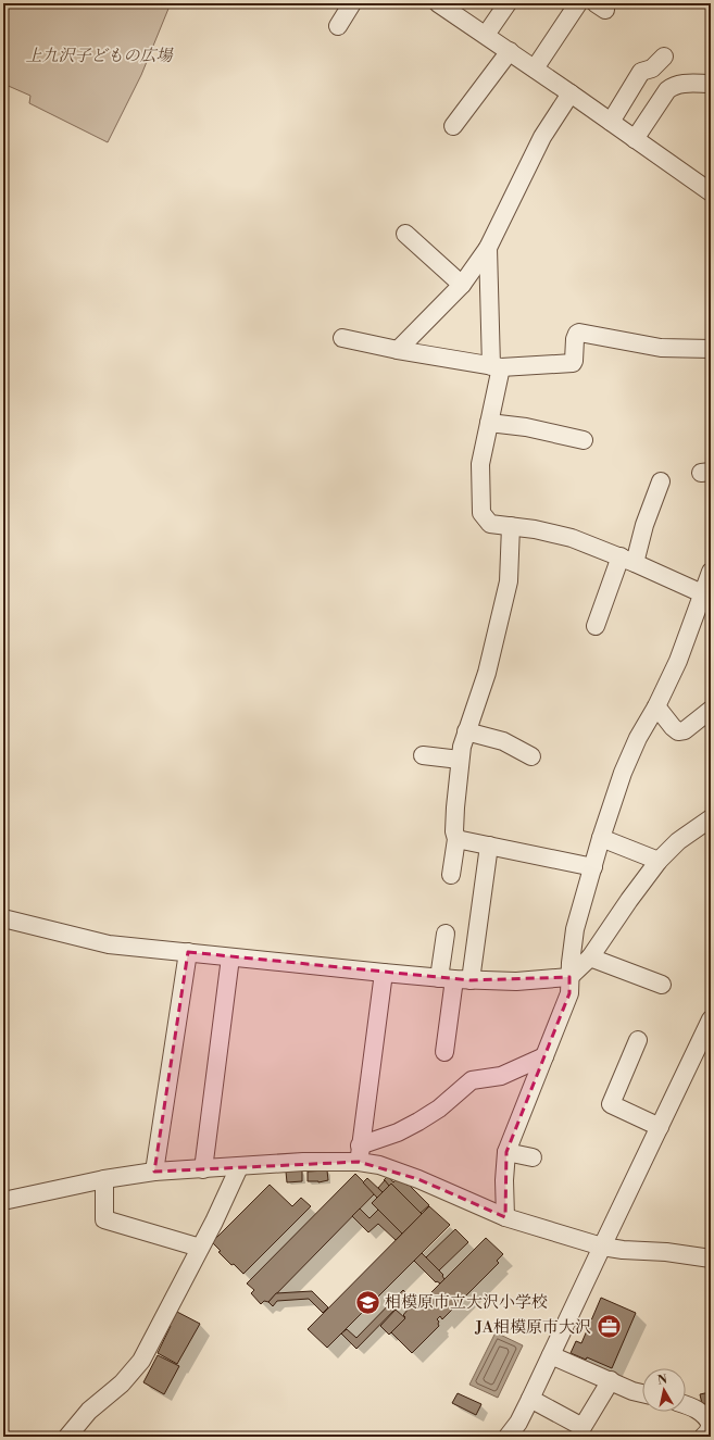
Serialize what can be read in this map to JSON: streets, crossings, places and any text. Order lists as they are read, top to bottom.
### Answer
{
  "parks": ["上九沢子どもの広場"],
  "places": {
    "school or university": ["相模原市立大沢小学校"],
    "office": ["JA相模原市大沢"]
  },
  "north": "top"
}
